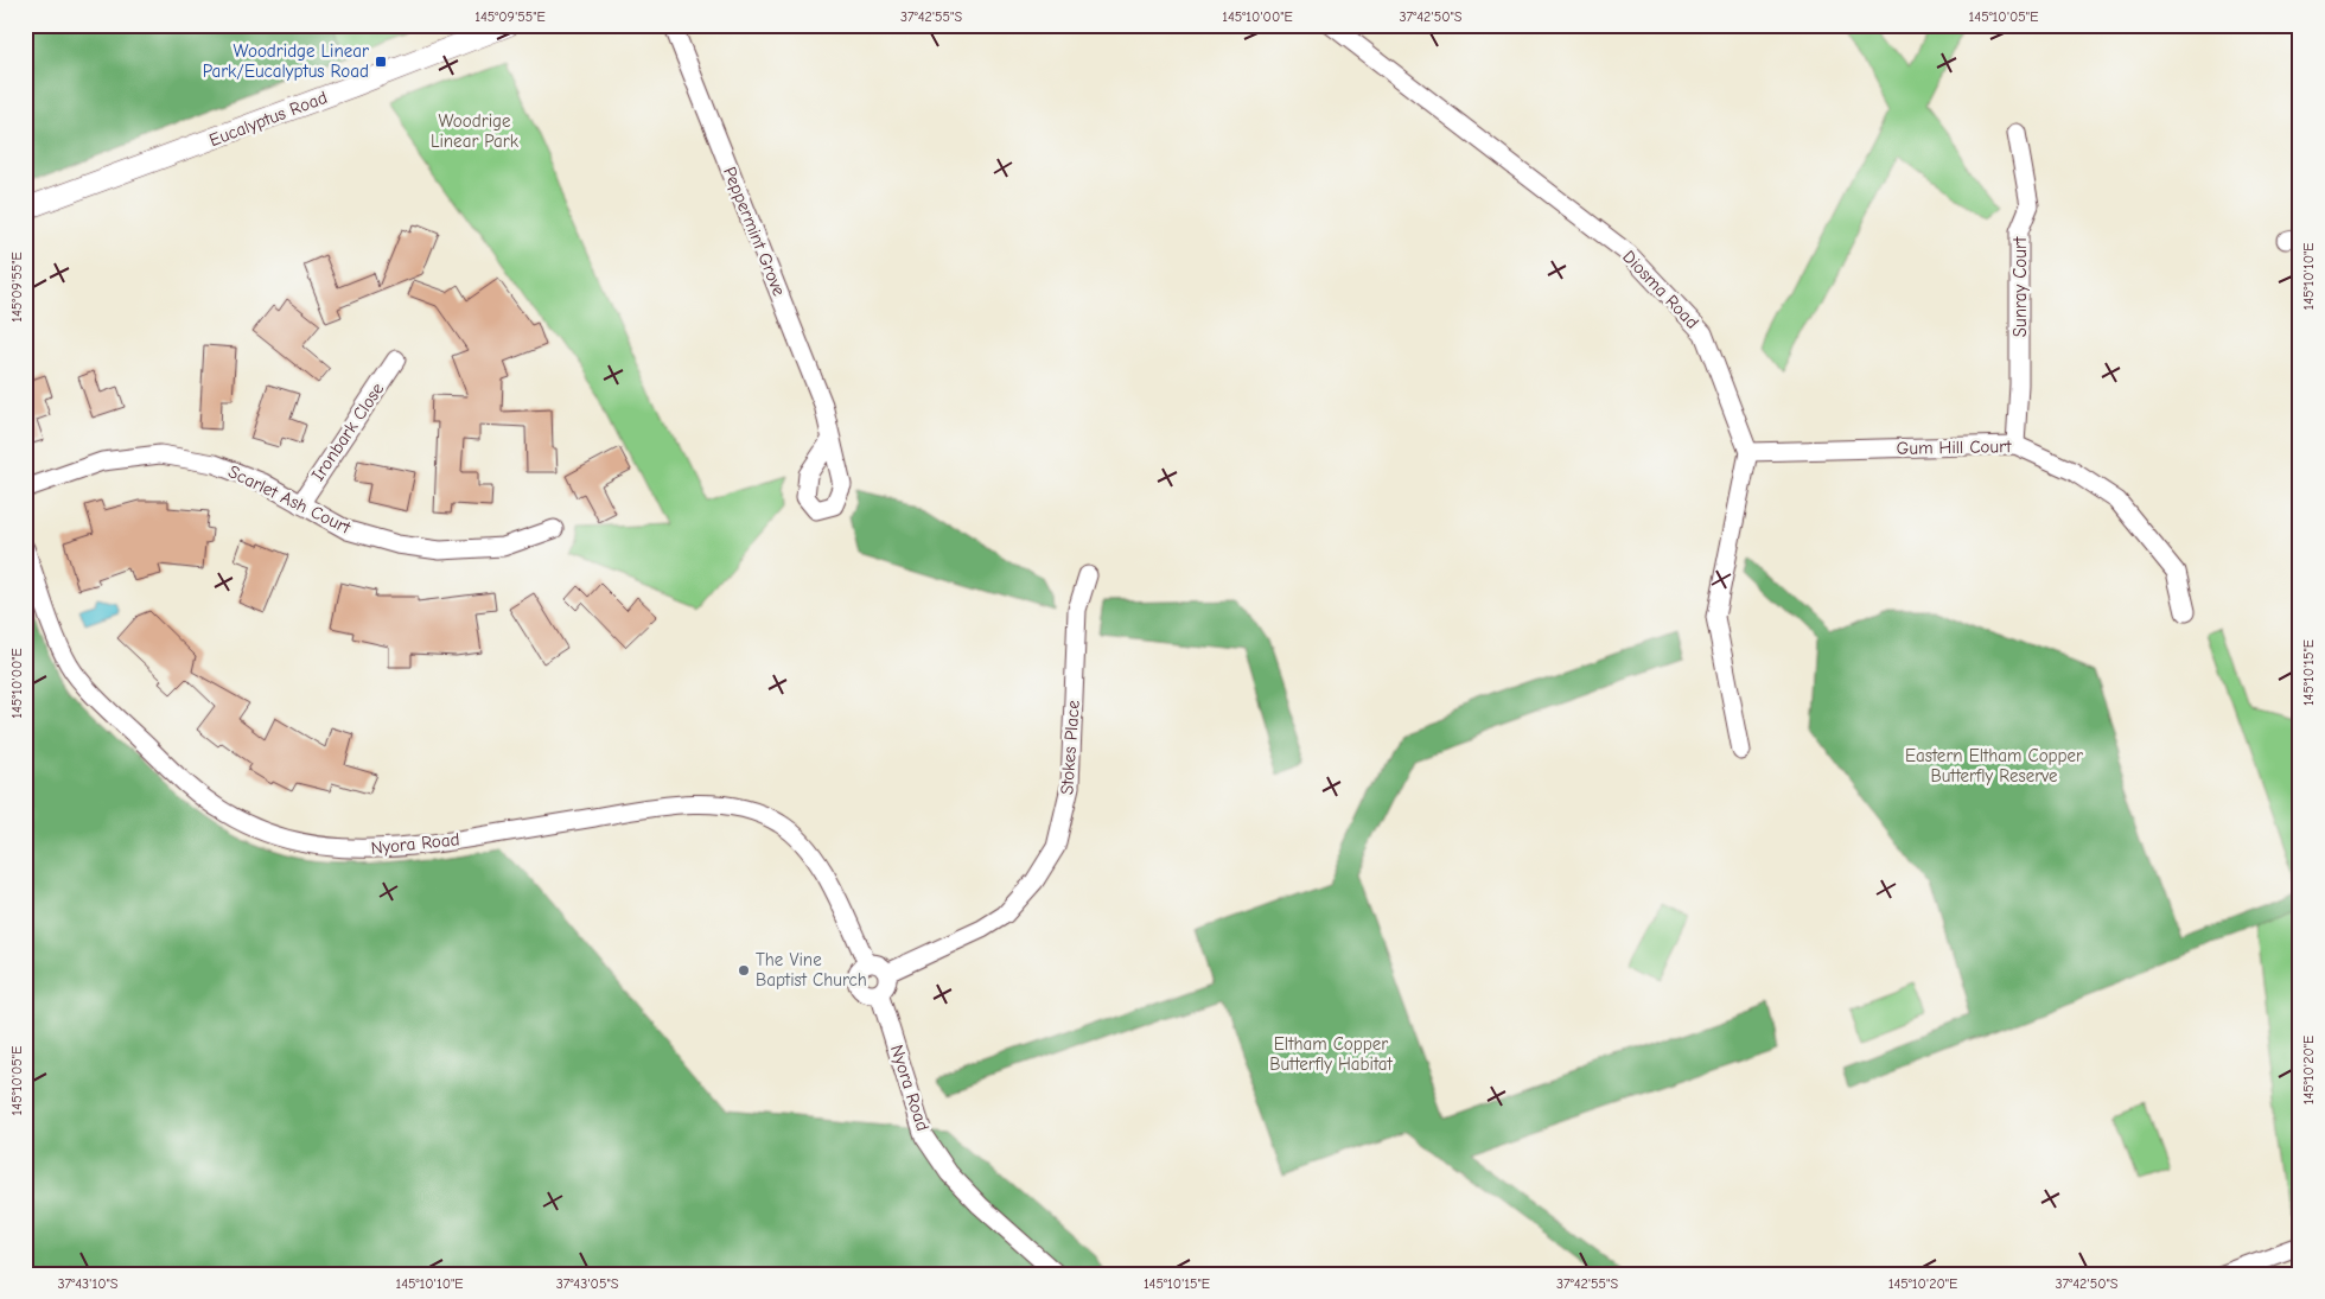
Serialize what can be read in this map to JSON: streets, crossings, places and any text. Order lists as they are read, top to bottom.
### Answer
{
  "streets": {
    "street": [
      "Eucalyptus Road",
      "Peppermint Grove",
      "Sunray Court",
      "Diosma Road",
      "Ironbark Close",
      "Gum Hill Court",
      "Scarlet Ash Court",
      "Stokes Place",
      "Nyora Road"
    ]
  },
  "crossings": [
    ["Sunray Court", "Gum Hill Court"],
    ["Diosma Road", "Gum Hill Court"],
    ["Ironbark Close", "Scarlet Ash Court"],
    ["Stokes Place", "Nyora Road"]
  ],
  "parks": ["Woodrige Linear Park", "Eastern Eltham Copper Butterfly Reserve", "Eltham Copper Butterfly Habitat"],
  "places": {
    "transit": ["Woodridge Linear Park/Eucalyptus Road"],
    "other": ["The Vine Baptist Church"]
  },
  "coordinates": [
    "145°09'55\"E",
    "37°42'55\"S",
    "145°10'00\"E",
    "37°42'50\"S",
    "145°10'05\"E",
    "145°10'10\"E",
    "145°10'15\"E",
    "145°10'20\"E",
    "37°43'10\"S",
    "37°43'05\"S"
  ]
}
